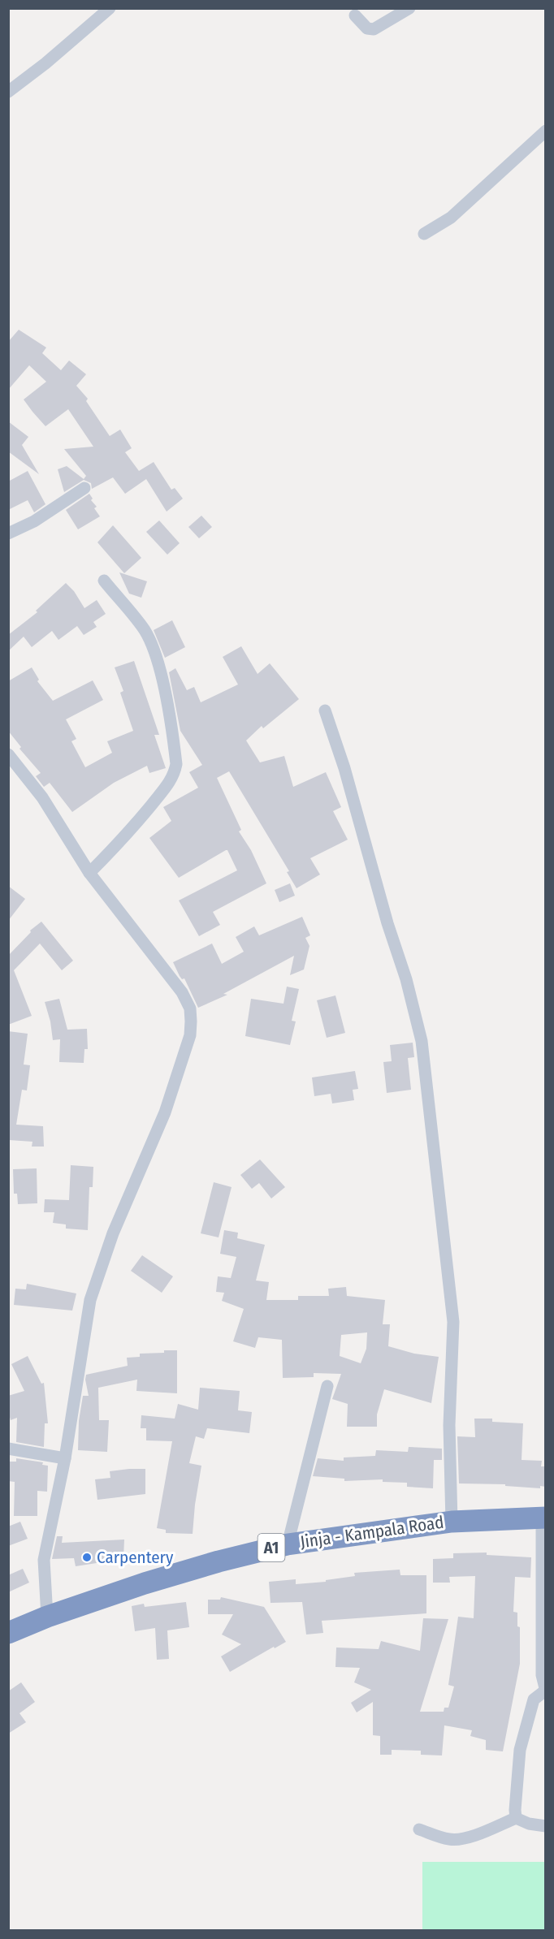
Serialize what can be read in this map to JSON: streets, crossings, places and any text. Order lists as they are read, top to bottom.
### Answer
{
  "streets": {
    "highway": ["Jinja - Kampala Road", "A1"]
  },
  "places": ["Carpentery"]
}
